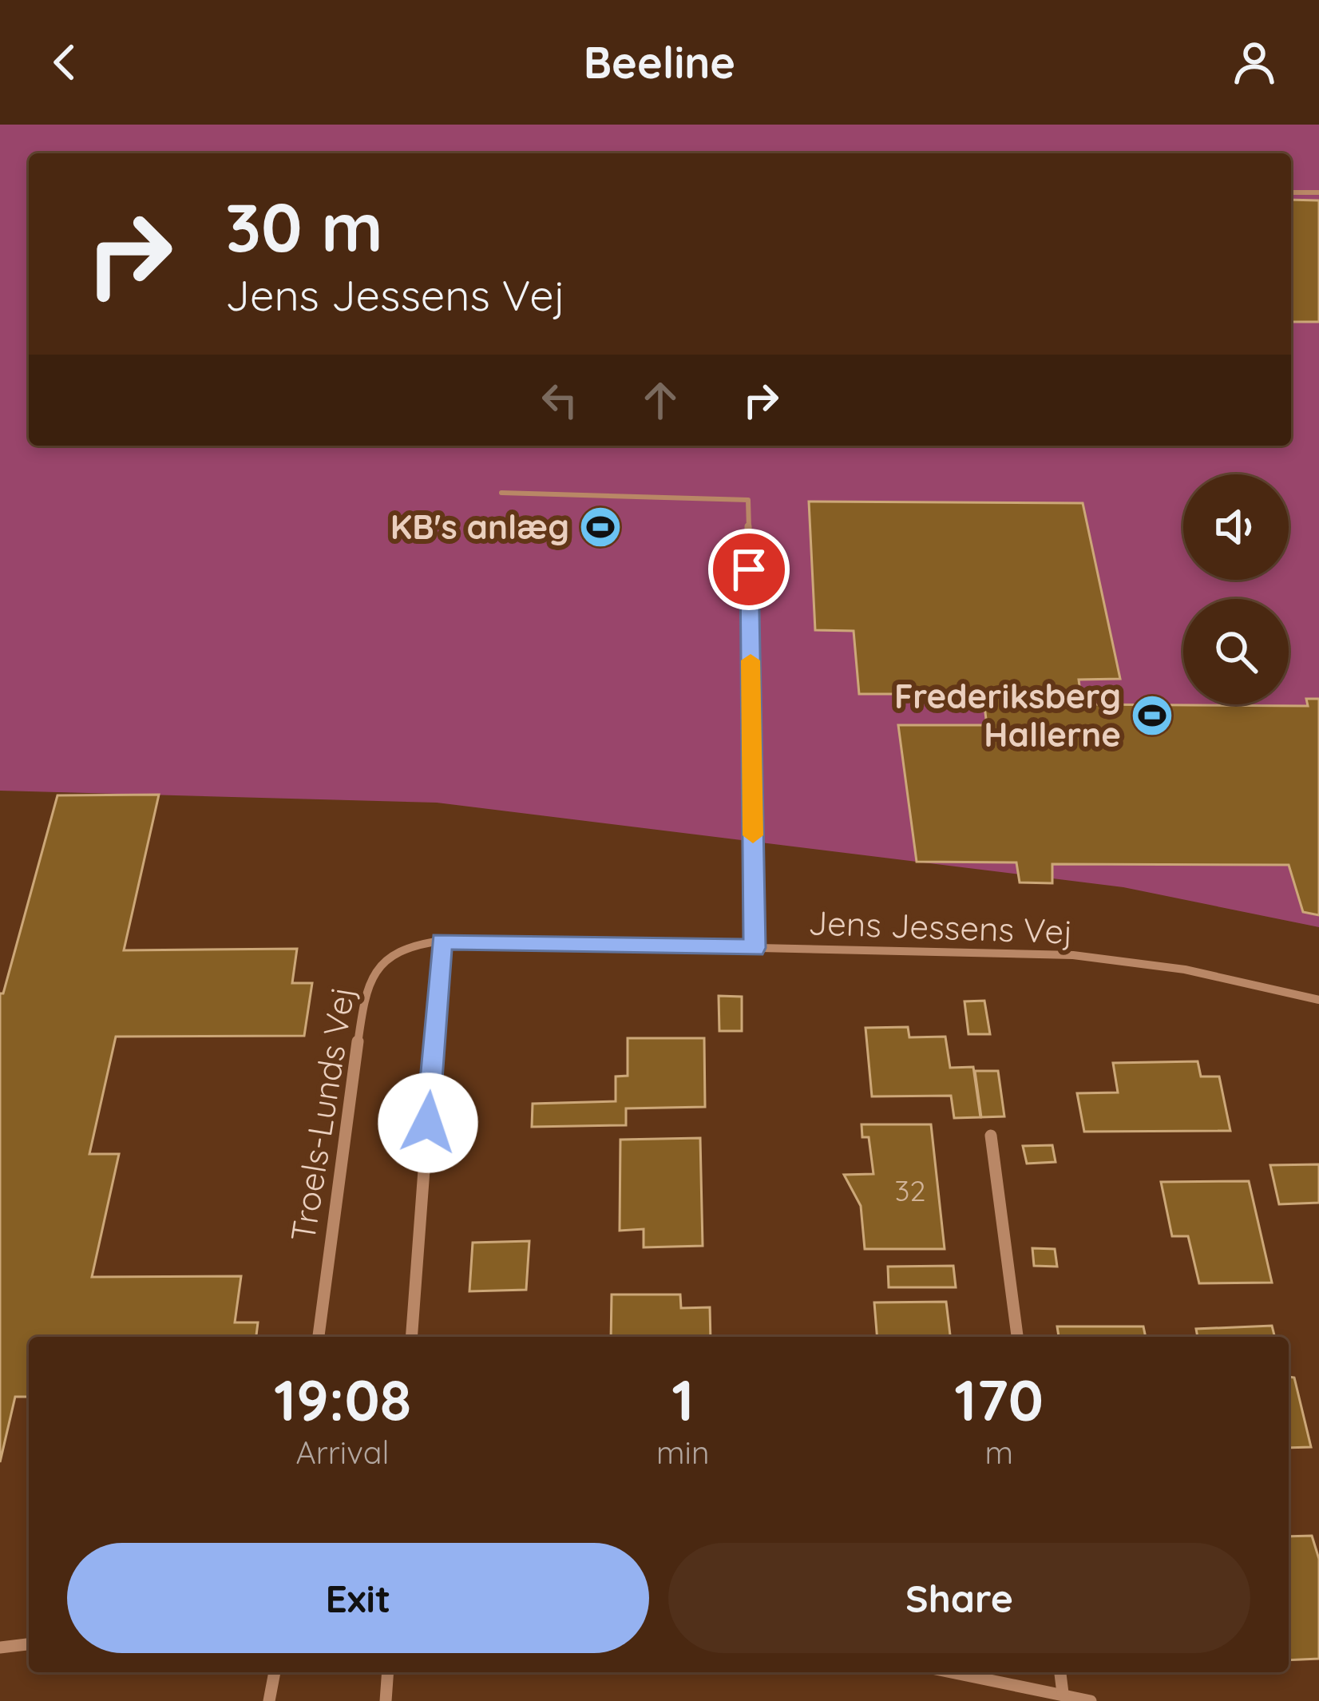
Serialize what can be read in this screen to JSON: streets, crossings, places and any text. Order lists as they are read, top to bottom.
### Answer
{
  "streets": {
    "street": ["Jens Jessens Vej", "Troels-Lunds Vej"]
  },
  "crossings": [
    ["Jens Jessens Vej", "Troels-Lunds Vej"]
  ],
  "places": {
    "sports": ["KB's anlæg", "Frederiksberg Hallerne"]
  },
  "house_numbers": ["32"],
  "page": {
    "header": "Beeline",
    "turn": ["30 m", "Jens Jessens Vej"],
    "eta": [
      "19:08",
      "Arrival",
      "1",
      "min",
      "170",
      "m"
    ],
    "buttons": ["Exit", "Share"]
  }
}
